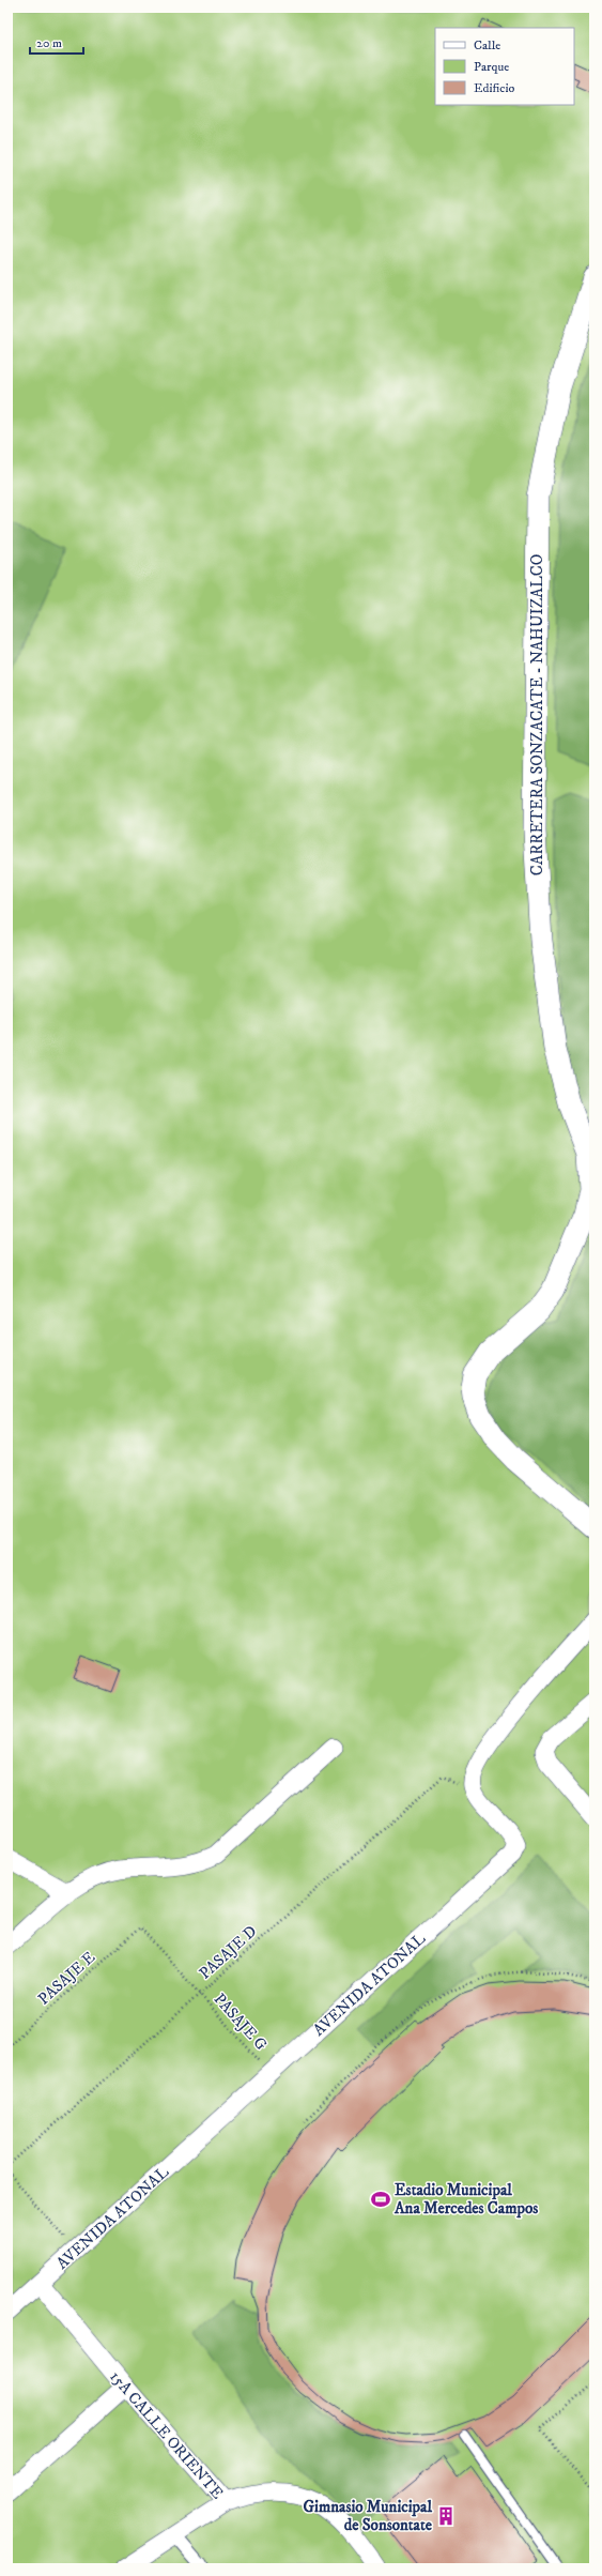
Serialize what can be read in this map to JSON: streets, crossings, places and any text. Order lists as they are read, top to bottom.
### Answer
{
  "streets": {
    "street": ["CARRETERA SONZACATE - NAHUIZALCO", "AVENIDA ATONAL", "15A CALLE ORIENTE"],
    "path": ["PASAJE D", "PASAJE E", "PASAJE G"]
  },
  "crossings": [
    ["PASAJE D", "AVENIDA ATONAL"],
    ["PASAJE D", "PASAJE G"],
    ["PASAJE E", "PASAJE G"],
    ["AVENIDA ATONAL", "PASAJE G"],
    ["AVENIDA ATONAL", "15A CALLE ORIENTE"]
  ],
  "places": {
    "sports": ["Estadio Municipal Ana Mercedes Campos"],
    "building": ["Gimnasio Municipal de Sonsontate"]
  },
  "legend": ["Calle", "Parque", "Edificio"],
  "scale_bar": "20 m"
}
